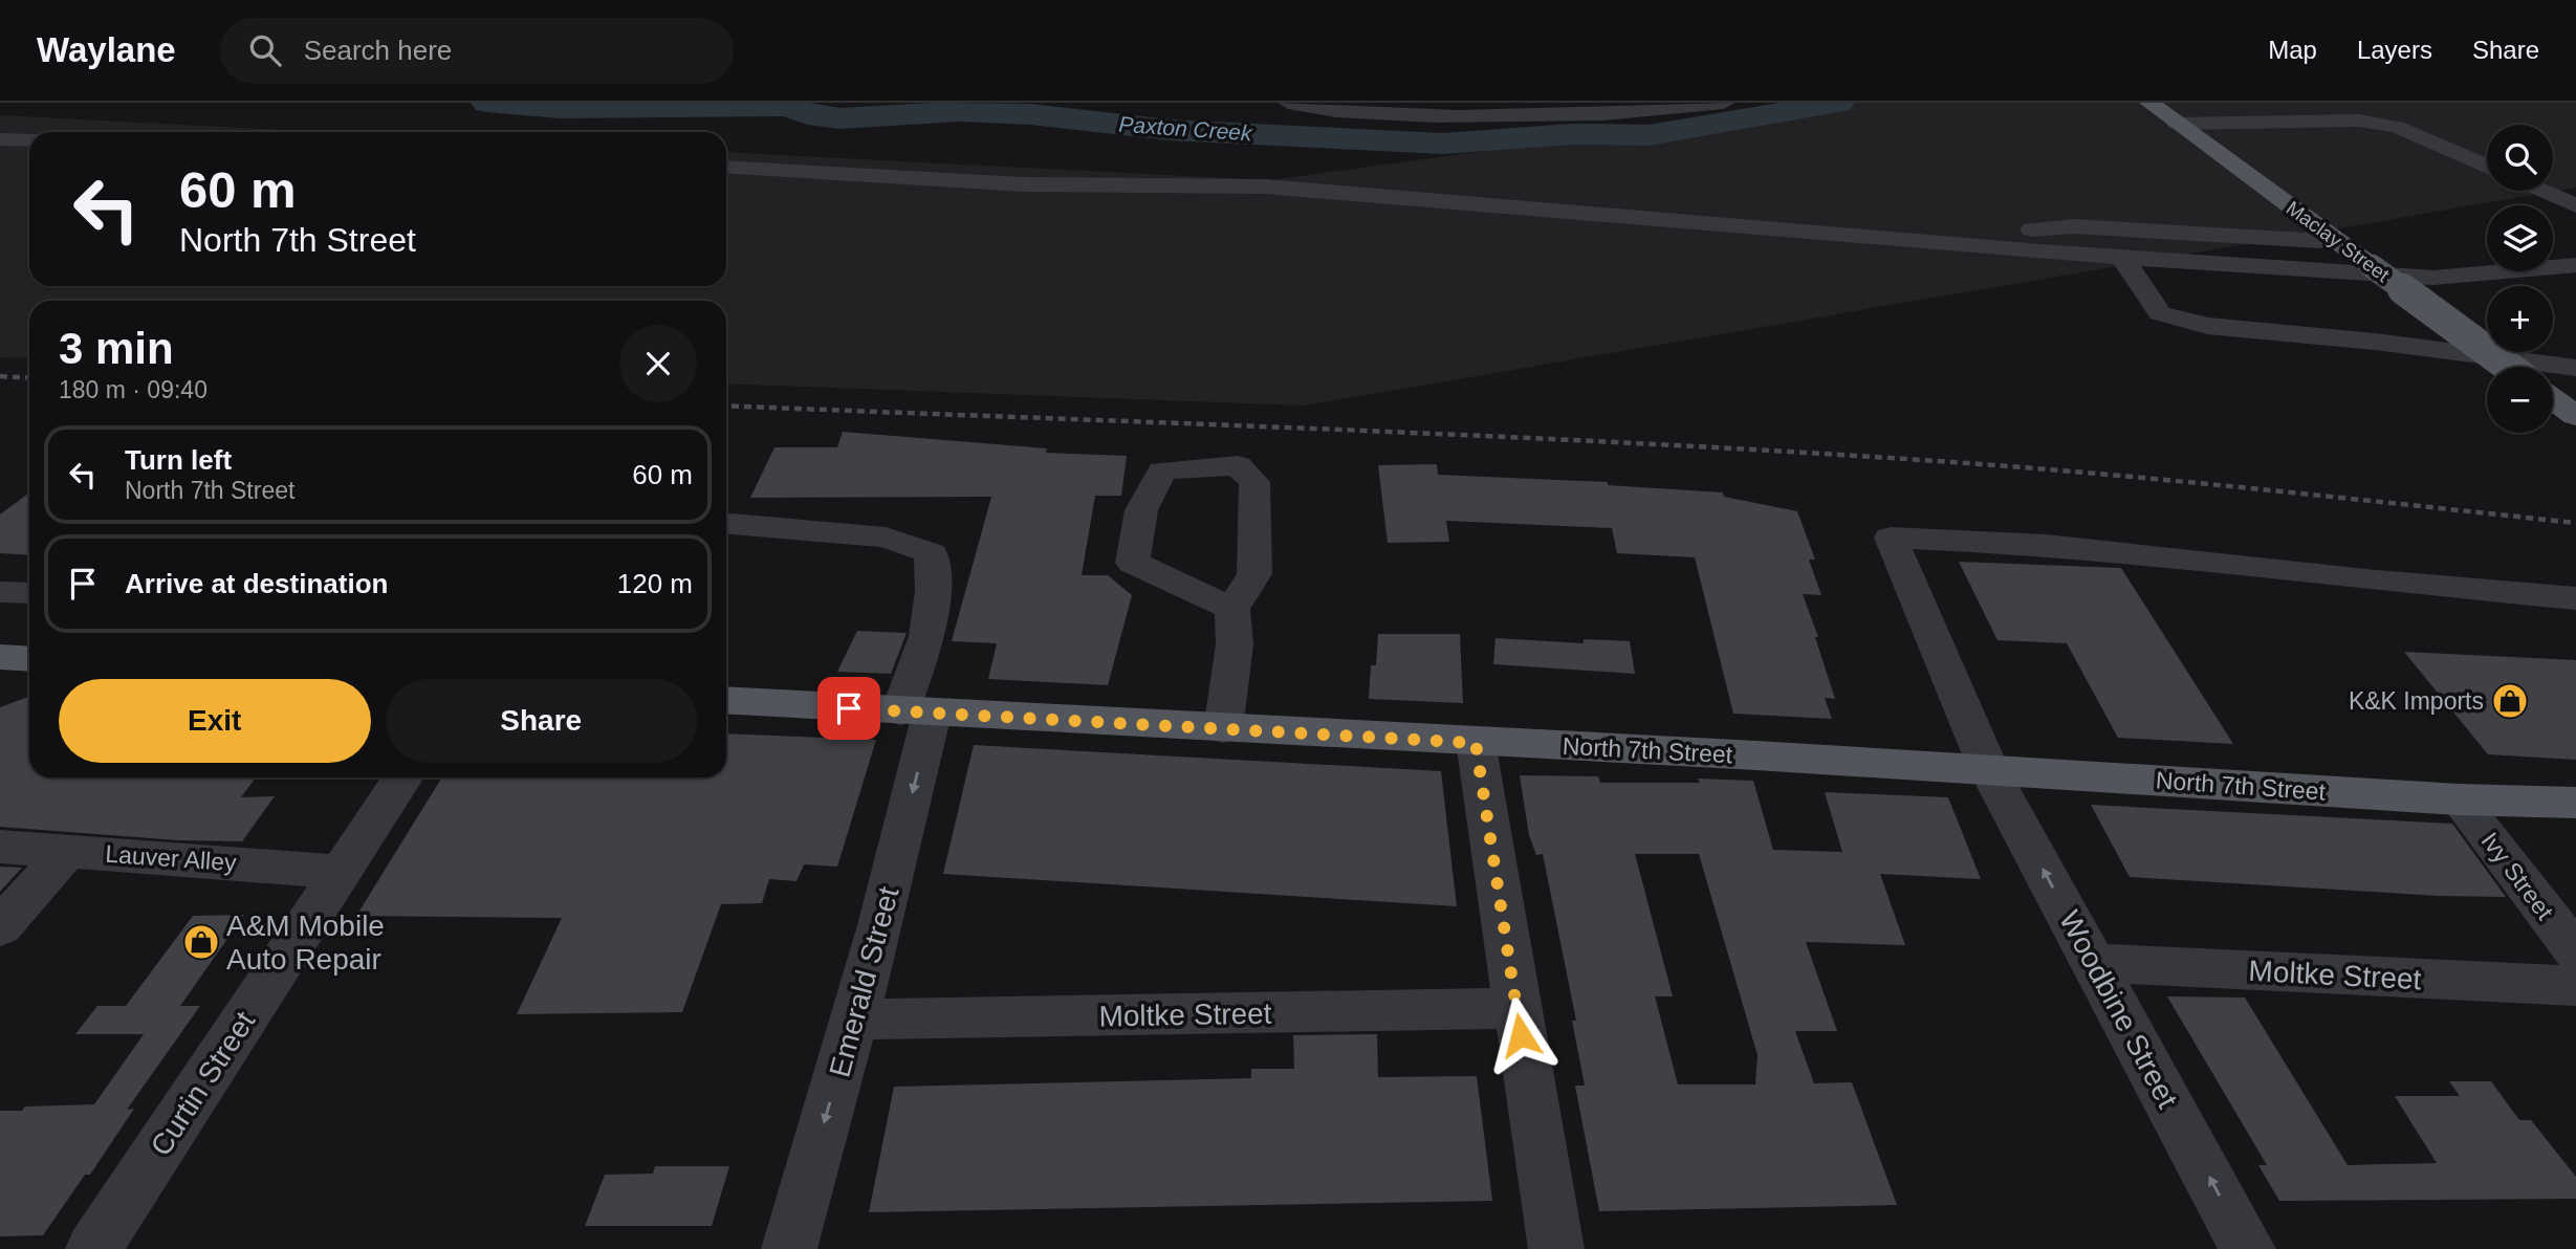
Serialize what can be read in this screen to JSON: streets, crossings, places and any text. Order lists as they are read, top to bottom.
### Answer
{
  "streets": {
    "main road": ["Maclay Street", "North 7th Street"],
    "street": [
      "Lauver Alley",
      "Ivy Street",
      "Moltke Street",
      "Emerald Street",
      "Woodbine Street",
      "Curtin Street"
    ]
  },
  "crossings": [
    ["North 7th Street", "Ivy Street"],
    ["North 7th Street", "Emerald Street"],
    ["North 7th Street", "Woodbine Street"],
    ["Lauver Alley", "Curtin Street"],
    ["Moltke Street", "Emerald Street"],
    ["Moltke Street", "Woodbine Street"]
  ],
  "one_way": ["Emerald Street", "Woodbine Street"],
  "water": ["Paxton Creek"],
  "places": {
    "shop": ["K&K Imports", "A&M Mobile Auto Repair"]
  },
  "page": {
    "header": "Waylane",
    "search": "Search here",
    "nav": ["Map", "Layers", "Share"],
    "map_buttons": ["+", "−"],
    "turn": ["60 m", "North 7th Street"],
    "heading": ["3 min", "180 m · 09:40"],
    "list": [
      {
        "name": "Turn left",
        "note": "North 7th Street",
        "value": "60 m"
      },
      {
        "name": "Arrive at destination",
        "value": "120 m"
      }
    ],
    "buttons": ["Exit", "Share"]
  }
}
